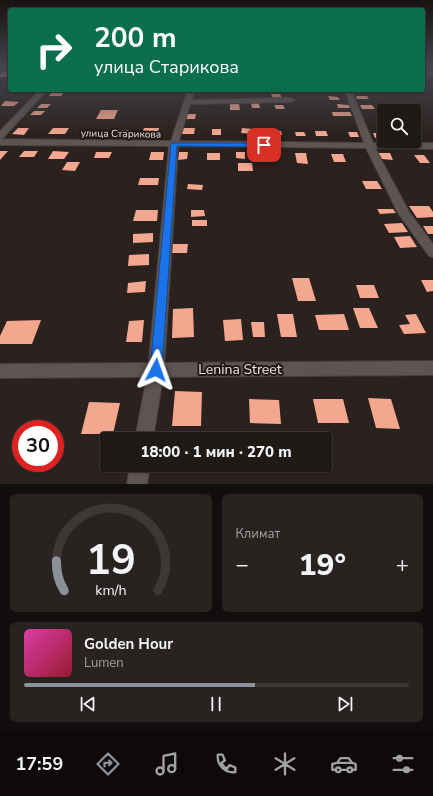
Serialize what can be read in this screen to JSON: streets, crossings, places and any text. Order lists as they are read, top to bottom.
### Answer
{
  "streets": {
    "street": ["улица Старикова", "Lenina Street"]
  },
  "page": {
    "turn": ["200 m", "улица Старикова"],
    "limit": "30",
    "trip": "18:00 · 1 мин · 270 m",
    "tile": "Климат",
    "heat": ["−", "19°", "+"],
    "song": ["Golden Hour", "Lumen"],
    "tabs": "17:59",
    "gauge": ["19", "km/h"]
  }
}
